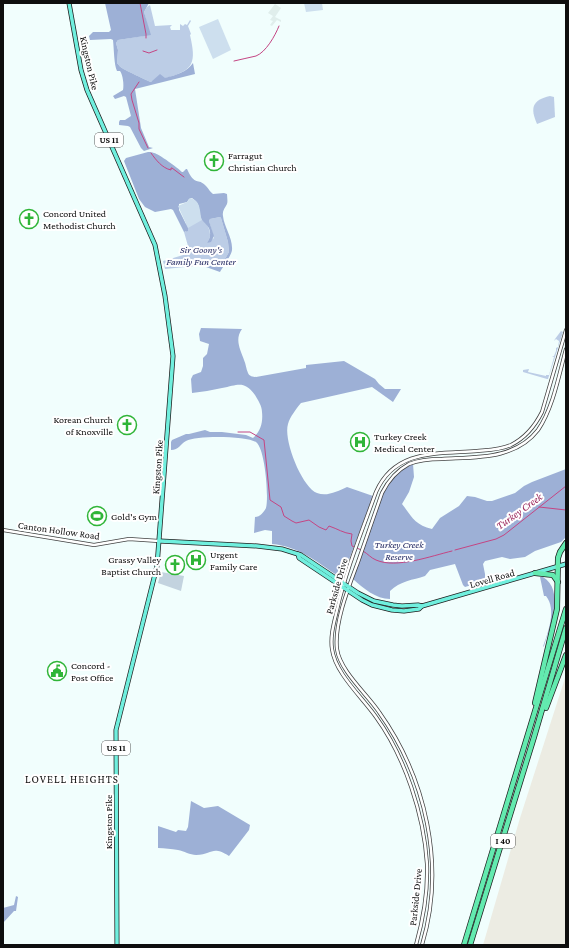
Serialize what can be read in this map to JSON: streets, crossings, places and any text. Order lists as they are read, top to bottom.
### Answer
{
  "streets": {
    "highway": ["I 40"],
    "main road": ["Kingston Pike", "US 11", "Lovell Road"],
    "street": ["Canton Hollow Road", "Parkside Drive"]
  },
  "crossings": [
    ["Kingston Pike", "Canton Hollow Road"],
    ["Kingston Pike", "Lovell Road"],
    ["Canton Hollow Road", "Lovell Road"],
    ["Lovell Road", "Parkside Drive"]
  ],
  "districts": ["LOVELL HEIGHTS"],
  "water": ["Turkey Creek"],
  "parks": ["Sir Goony's Family Fun Center", "Turkey Creek Reserve"],
  "places": {
    "church": [
      "Farragut Christian Church",
      "Concord United Methodist Church",
      "Korean Church of Knoxville",
      "Grassy Valley Baptist Church"
    ],
    "hospital": ["Turkey Creek Medical Center", "Urgent Family Care"],
    "sports": ["Gold's Gym"],
    "public building": ["Concord - Post Office"]
  }
}
